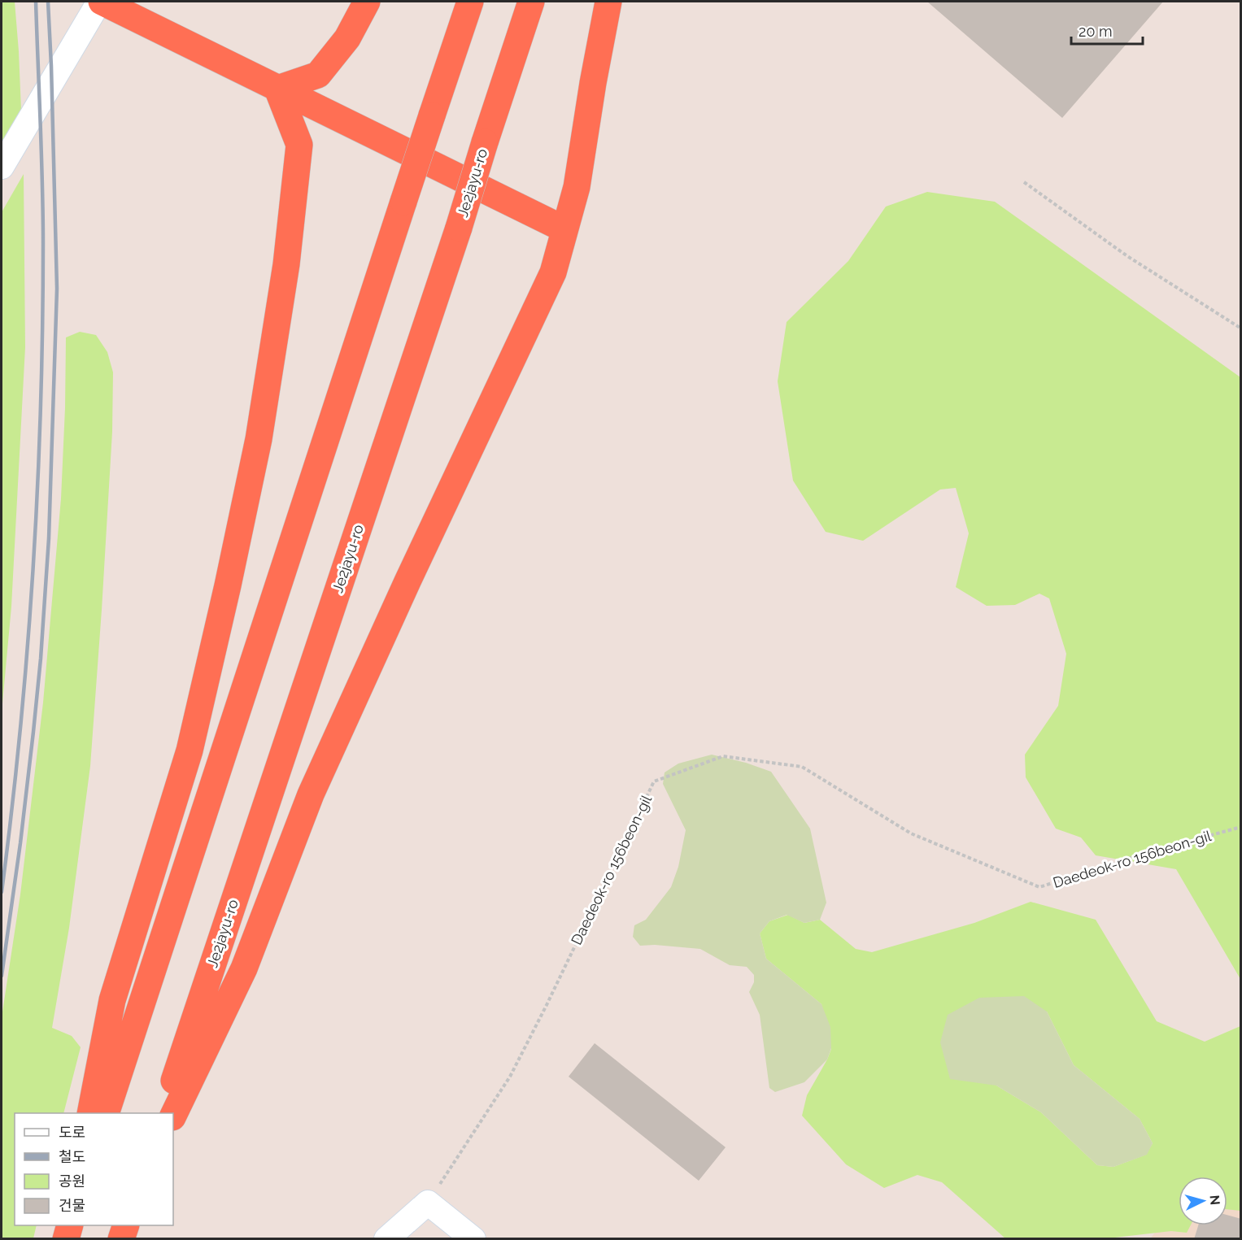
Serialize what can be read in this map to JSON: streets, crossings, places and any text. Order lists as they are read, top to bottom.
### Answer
{
  "streets": {
    "highway": ["Je2jayu-ro"],
    "path": ["Daedeok-ro 156beon-gil"]
  },
  "legend": [
    "도로",
    "철도",
    "공원",
    "건물"
  ],
  "scale_bar": "20 m",
  "north": "right"
}
